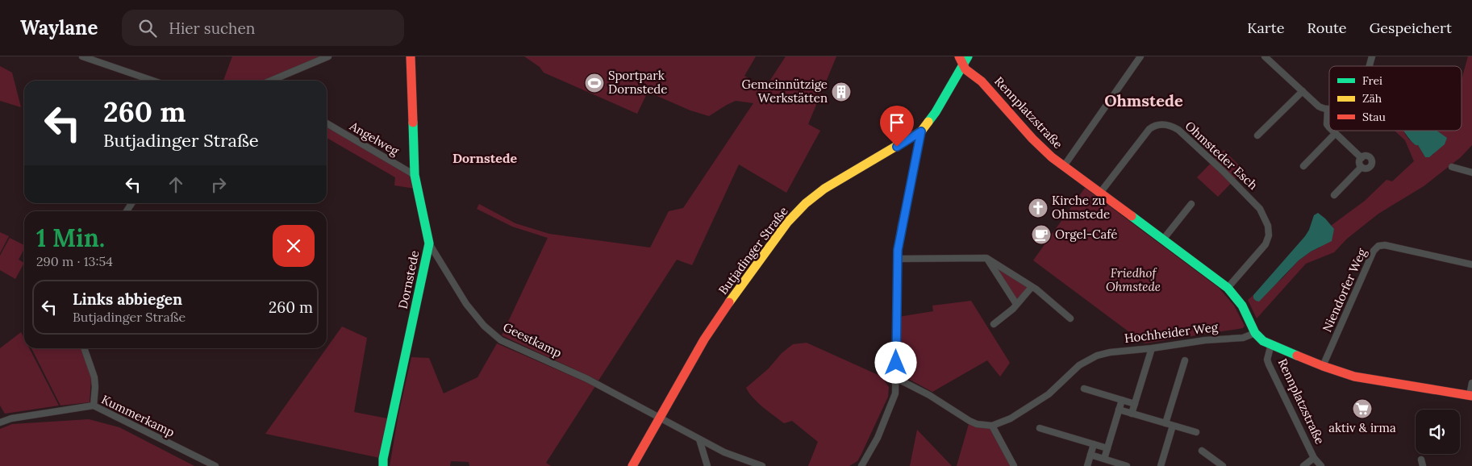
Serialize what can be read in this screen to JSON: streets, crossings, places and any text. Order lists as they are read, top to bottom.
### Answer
{
  "streets": {
    "street": [
      "Rennplatzstraße",
      "Angelweg",
      "Ohmsteder Esch",
      "Butjadinger Straße",
      "Dornstede",
      "Niendorfer Weg",
      "Hochheider Weg",
      "Geestkamp",
      "Kummerkamp"
    ]
  },
  "crossings": [
    ["Rennplatzstraße", "Ohmsteder Esch"],
    ["Rennplatzstraße", "Butjadinger Straße"],
    ["Rennplatzstraße", "Hochheider Weg"],
    ["Angelweg", "Dornstede"],
    ["Butjadinger Straße", "Geestkamp"],
    ["Dornstede", "Geestkamp"]
  ],
  "districts": ["Ohmstede", "Dornstede"],
  "parks": ["Friedhof Ohmstede"],
  "places": {
    "sports": ["Sportpark Dornstede"],
    "building": ["Gemeinnützige Werkstätten"],
    "church": ["Kirche zu Ohmstede"],
    "cafe": ["Orgel-Café"],
    "supermarket": ["aktiv & irma"]
  },
  "legend": ["Frei", "Zäh", "Stau"],
  "page": {
    "header": "Waylane",
    "search": "Hier suchen",
    "nav": ["Karte", "Route", "Gespeichert"],
    "turn": ["260 m", "Butjadinger Straße"],
    "heading": ["1 Min.", "290 m · 13:54"],
    "list": [
      {
        "name": "Links abbiegen",
        "note": "Butjadinger Straße",
        "value": "260 m"
      }
    ]
  }
}
